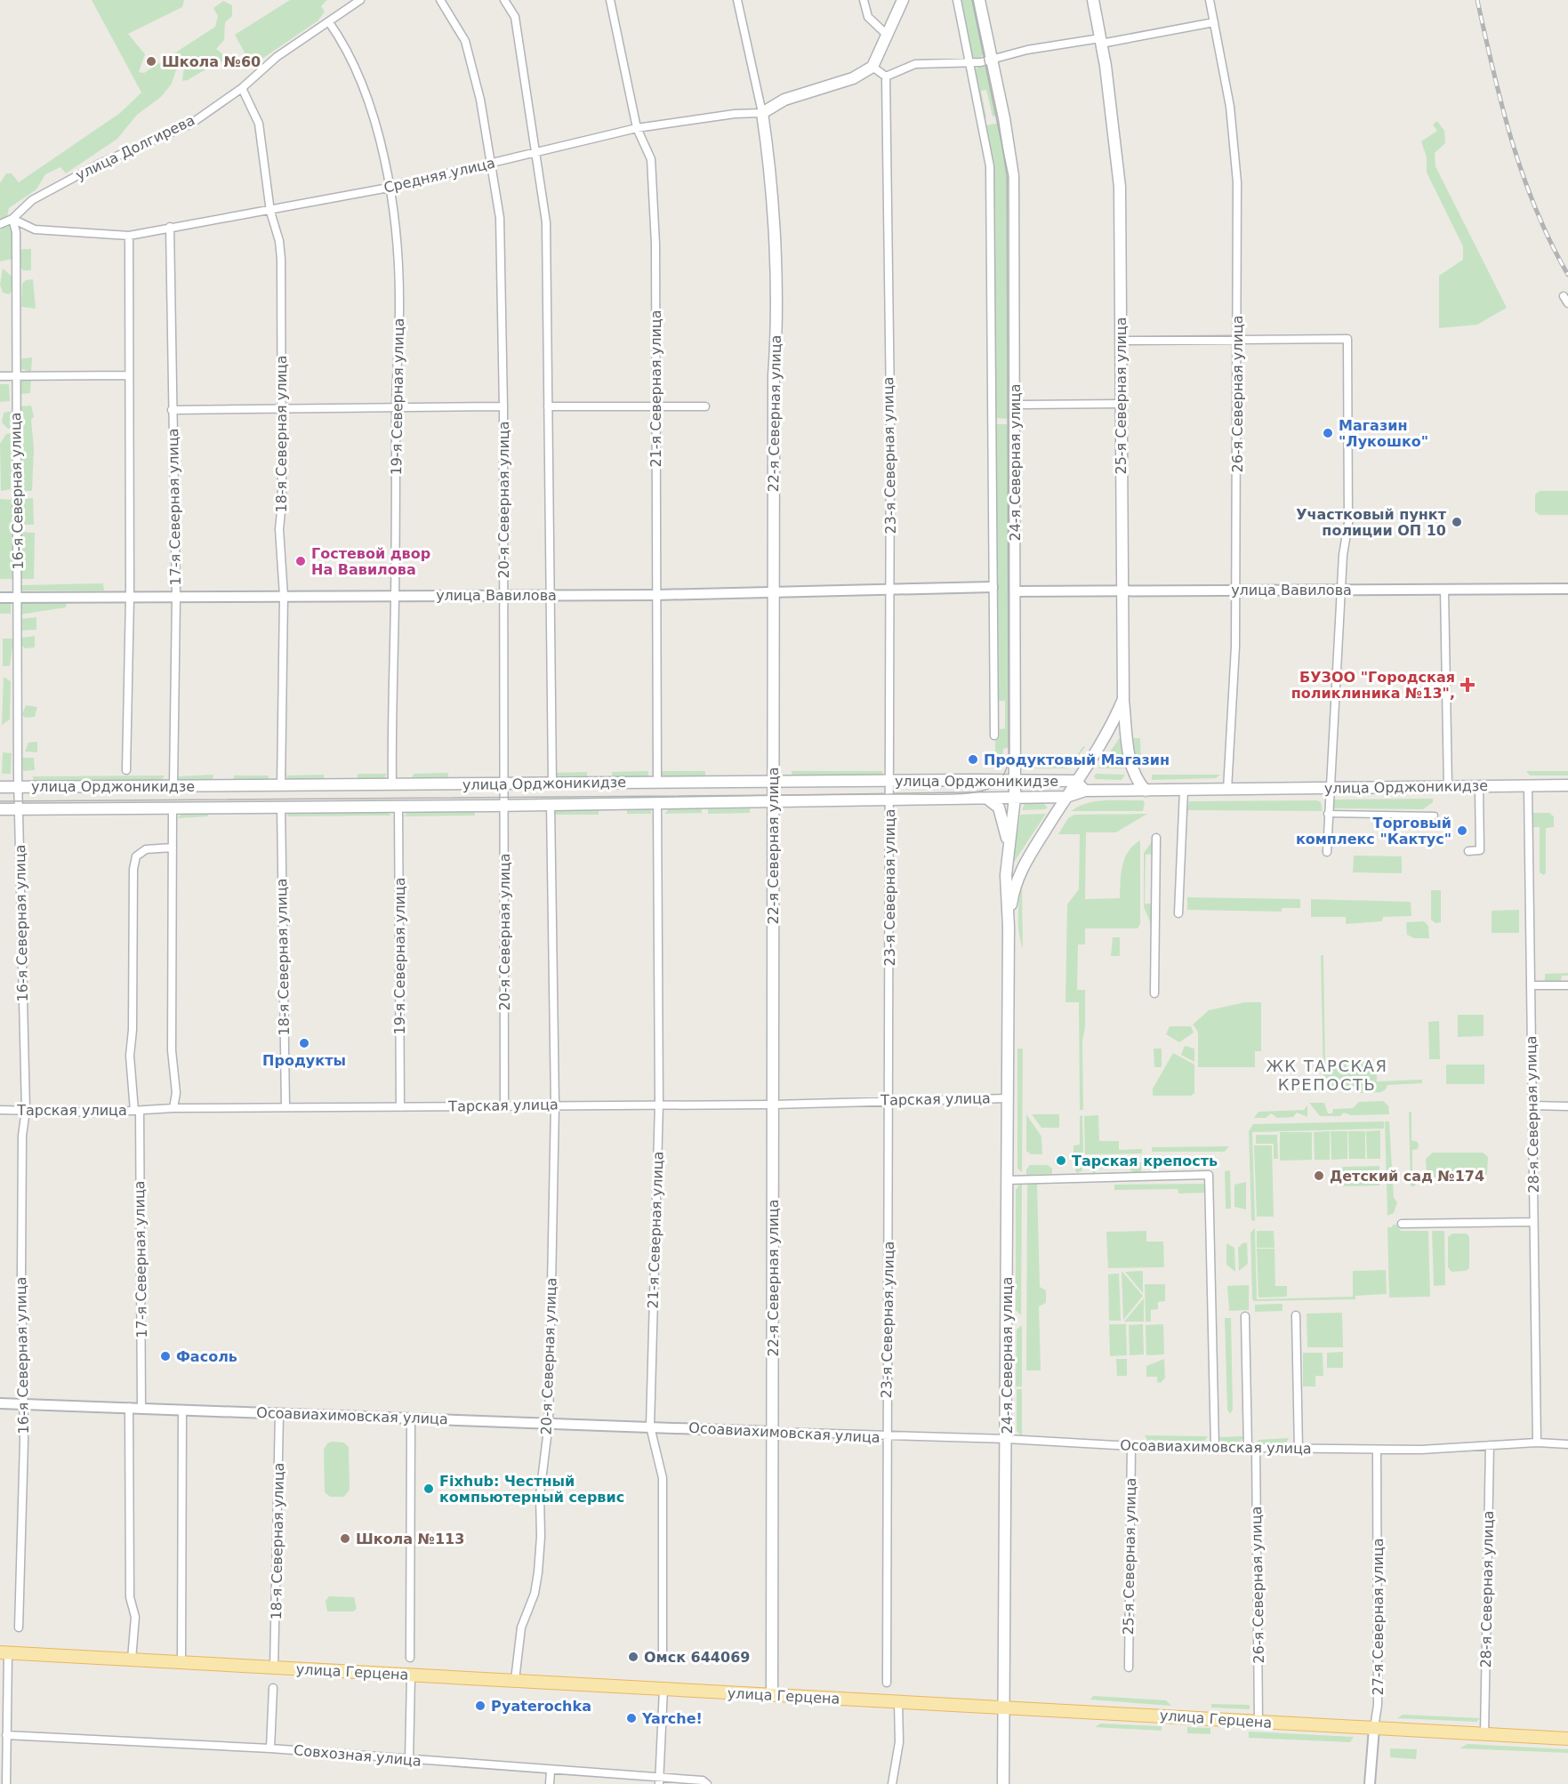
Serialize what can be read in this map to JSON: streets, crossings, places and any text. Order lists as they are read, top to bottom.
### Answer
{
  "streets": {
    "main road": [
      "Средняя улица",
      "25-я Северная улица",
      "22-я Северная улица",
      "24-я Северная улица",
      "улица Орджоникидзе",
      "улица Герцена"
    ],
    "street": [
      "улица Долгирева",
      "21-я Северная улица",
      "26-я Северная улица",
      "19-я Северная улица",
      "18-я Северная улица",
      "23-я Северная улица",
      "16-я Северная улица",
      "20-я Северная улица",
      "17-я Северная улица",
      "улица Вавилова",
      "Тарская улица",
      "28-я Северная улица",
      "Осоавиахимовская улица",
      "27-я Северная улица",
      "Совхозная улица"
    ]
  },
  "crossings": [
    ["улица Долгирева", "Средняя улица"],
    ["улица Долгирева", "19-я Северная улица"],
    ["улица Долгирева", "18-я Северная улица"],
    ["улица Долгирева", "16-я Северная улица"],
    ["Средняя улица", "21-я Северная улица"],
    ["Средняя улица", "19-я Северная улица"],
    ["Средняя улица", "22-я Северная улица"],
    ["Средняя улица", "18-я Северная улица"],
    ["Средняя улица", "16-я Северная улица"],
    ["Средняя улица", "20-я Северная улица"],
    ["Средняя улица", "17-я Северная улица"],
    ["21-я Северная улица", "улица Вавилова"],
    ["21-я Северная улица", "улица Орджоникидзе"],
    ["21-я Северная улица", "Тарская улица"],
    ["21-я Северная улица", "Осоавиахимовская улица"],
    ["26-я Северная улица", "улица Вавилова"],
    ["26-я Северная улица", "улица Орджоникидзе"],
    ["26-я Северная улица", "Осоавиахимовская улица"],
    ["26-я Северная улица", "улица Герцена"],
    ["25-я Северная улица", "24-я Северная улица"],
    ["25-я Северная улица", "улица Вавилова"],
    ["25-я Северная улица", "улица Орджоникидзе"],
    ["25-я Северная улица", "Осоавиахимовская улица"],
    ["19-я Северная улица", "улица Вавилова"],
    ["19-я Северная улица", "улица Орджоникидзе"],
    ["19-я Северная улица", "Тарская улица"],
    ["22-я Северная улица", "улица Вавилова"],
    ["22-я Северная улица", "улица Орджоникидзе"],
    ["22-я Северная улица", "Тарская улица"],
    ["22-я Северная улица", "Осоавиахимовская улица"],
    ["22-я Северная улица", "улица Герцена"],
    ["18-я Северная улица", "улица Вавилова"],
    ["18-я Северная улица", "улица Орджоникидзе"],
    ["18-я Северная улица", "Тарская улица"],
    ["18-я Северная улица", "Осоавиахимовская улица"],
    ["18-я Северная улица", "улица Герцена"],
    ["23-я Северная улица", "улица Вавилова"],
    ["23-я Северная улица", "улица Орджоникидзе"],
    ["23-я Северная улица", "Тарская улица"],
    ["23-я Северная улица", "Осоавиахимовская улица"],
    ["24-я Северная улица", "улица Вавилова"],
    ["24-я Северная улица", "улица Орджоникидзе"],
    ["24-я Северная улица", "Тарская улица"],
    ["24-я Северная улица", "Осоавиахимовская улица"],
    ["24-я Северная улица", "улица Герцена"],
    ["16-я Северная улица", "улица Вавилова"],
    ["16-я Северная улица", "улица Орджоникидзе"],
    ["16-я Северная улица", "Тарская улица"],
    ["16-я Северная улица", "Осоавиахимовская улица"],
    ["20-я Северная улица", "улица Вавилова"],
    ["20-я Северная улица", "улица Орджоникидзе"],
    ["20-я Северная улица", "Тарская улица"],
    ["20-я Северная улица", "Осоавиахимовская улица"],
    ["20-я Северная улица", "улица Герцена"],
    ["17-я Северная улица", "улица Вавилова"],
    ["17-я Северная улица", "улица Орджоникидзе"],
    ["17-я Северная улица", "Тарская улица"],
    ["17-я Северная улица", "Осоавиахимовская улица"],
    ["улица Орджоникидзе", "28-я Северная улица"],
    ["28-я Северная улица", "Осоавиахимовская улица"],
    ["28-я Северная улица", "улица Герцена"],
    ["Осоавиахимовская улица", "27-я Северная улица"],
    ["27-я Северная улица", "улица Герцена"]
  ],
  "districts": ["ЖК ТАРСКАЯ КРЕПОСТЬ"],
  "places": {
    "other": [
      "Школа №60",
      "Магазин \"Лукошко\"",
      "Участковый пункт полиции ОП 10",
      "Гостевой двор На Вавилова",
      "Продуктовый Магазин",
      "Торговый комплекс \"Кактус\"",
      "Продукты",
      "Тарская крепость",
      "Детский сад №174",
      "Фасоль",
      "Fixhub: Честный компьютерный сервис",
      "Школа №113",
      "Омск 644069",
      "Pyaterochka",
      "Yarche!"
    ],
    "health": ["БУЗОО \"Городская поликлиника №13\","]
  }
}
